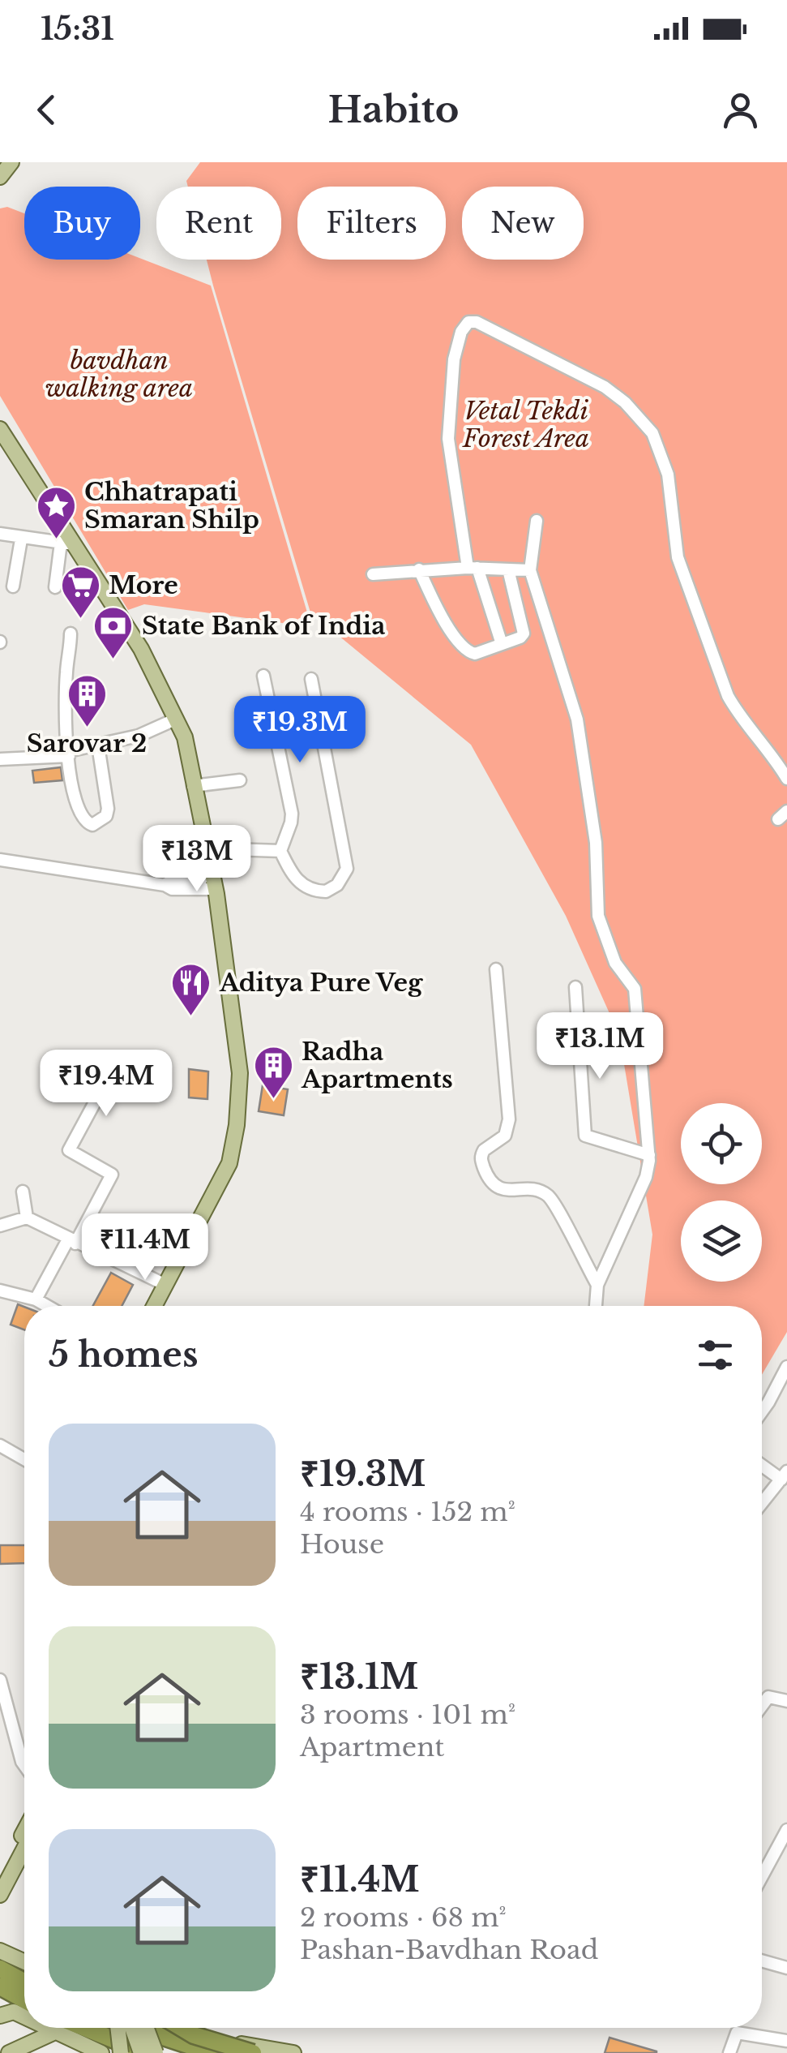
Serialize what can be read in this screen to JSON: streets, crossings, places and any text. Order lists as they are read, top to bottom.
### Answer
{
  "parks": ["bavdhan walking area", "Vetal Tekdi Forest Area"],
  "places": {
    "place": ["Chhatrapati Smaran Shilp"],
    "supermarket": ["More"],
    "bank": ["State Bank of India"],
    "building": ["Sarovar 2", "Radha Apartments"],
    "restaurant": ["Aditya Pure Veg"]
  },
  "page": {
    "status": "15:31",
    "header": "Habito",
    "chip": [
      "Buy",
      "Rent",
      "Filters",
      "New"
    ],
    "price": [
      "₹19.3M",
      "₹13M",
      "₹13.1M",
      "₹19.4M",
      "₹11.4M"
    ],
    "heading": "5 homes",
    "list": [
      {
        "name": "₹19.3M",
        "note": "4 rooms · 152 m² · House"
      },
      {
        "name": "₹13.1M",
        "note": "3 rooms · 101 m² · Apartment"
      },
      {
        "name": "₹11.4M",
        "note": "2 rooms · 68 m² · Pashan-Bavdhan Road"
      }
    ]
  }
}
